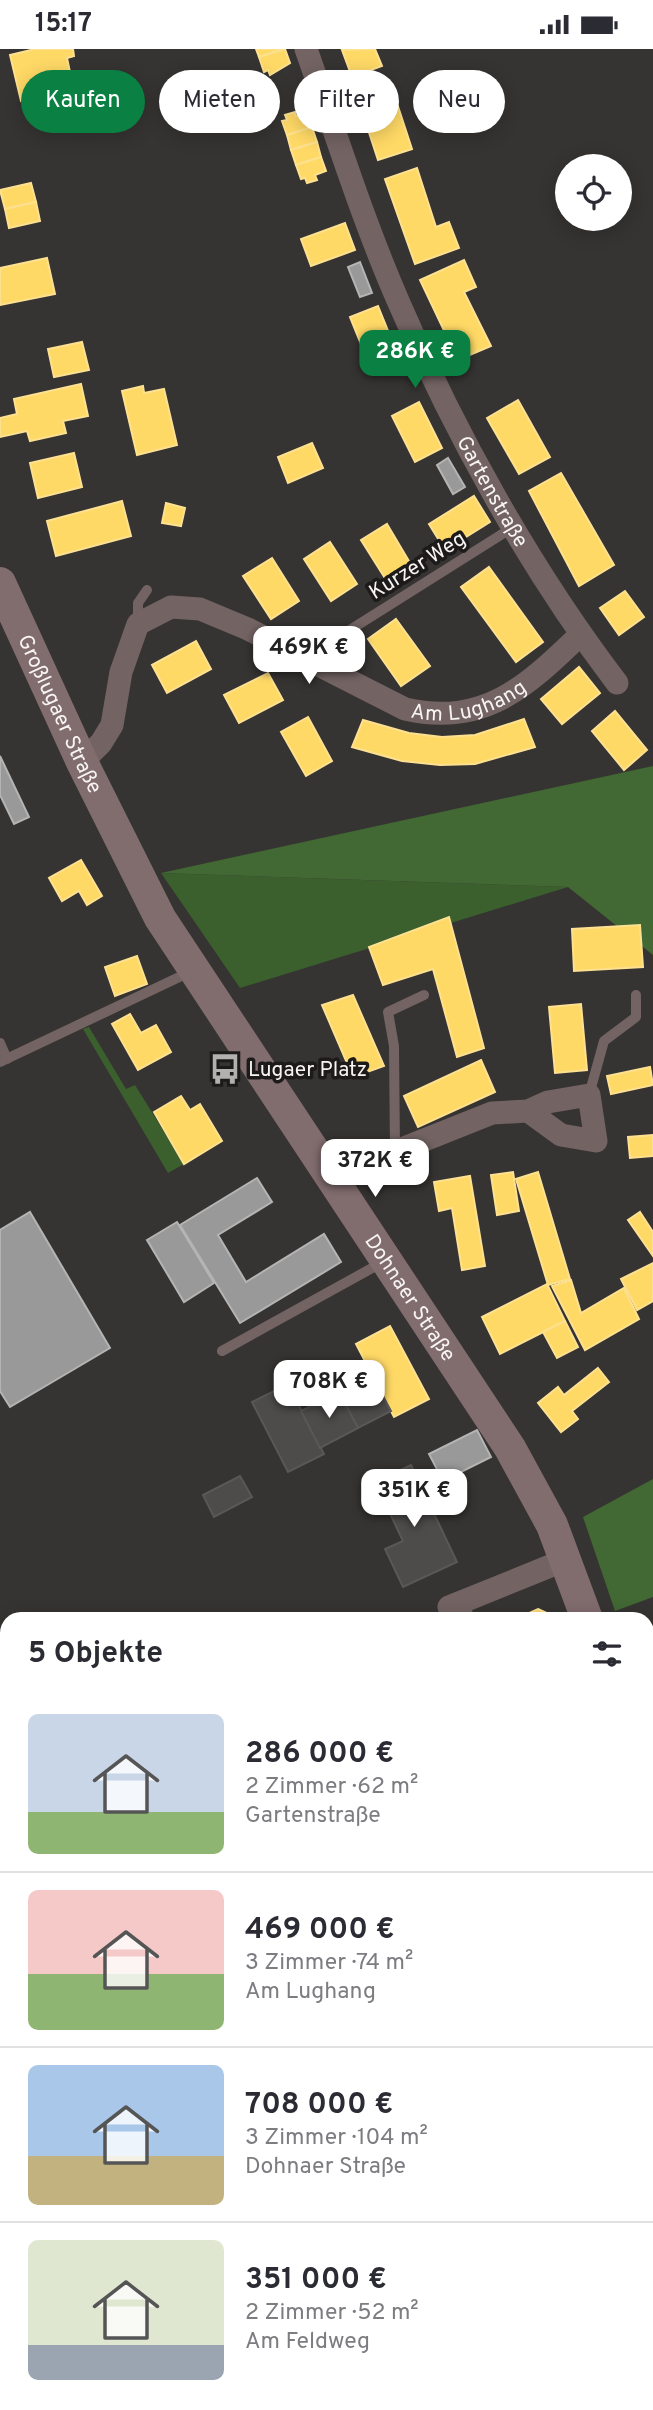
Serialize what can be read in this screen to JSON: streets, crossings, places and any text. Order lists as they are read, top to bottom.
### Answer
{
  "streets": {
    "main road": ["Großlugaer Straße", "Dohnaer Straße"],
    "street": ["Gartenstraße", "Am Lughang"],
    "lane": ["Kurzer Weg"]
  },
  "crossings": [
    ["Gartenstraße", "Kurzer Weg"],
    ["Gartenstraße", "Am Lughang"],
    ["Kurzer Weg", "Am Lughang"],
    ["Großlugaer Straße", "Dohnaer Straße"]
  ],
  "places": {
    "bus stop": ["Lugaer Platz"]
  },
  "page": {
    "status": "15:17",
    "chip": [
      "Kaufen",
      "Mieten",
      "Filter",
      "Neu"
    ],
    "price": [
      "286K €",
      "469K €",
      "372K €",
      "708K €",
      "351K €"
    ],
    "heading": "5 Objekte",
    "list": [
      {
        "name": "286 000 €",
        "note": "2 Zimmer · 62 m² · Gartenstraße"
      },
      {
        "name": "469 000 €",
        "note": "3 Zimmer · 74 m² · Am Lughang"
      },
      {
        "name": "708 000 €",
        "note": "3 Zimmer · 104 m² · Dohnaer Straße"
      },
      {
        "name": "351 000 €",
        "note": "2 Zimmer · 52 m² · Am Feldweg"
      }
    ]
  }
}
